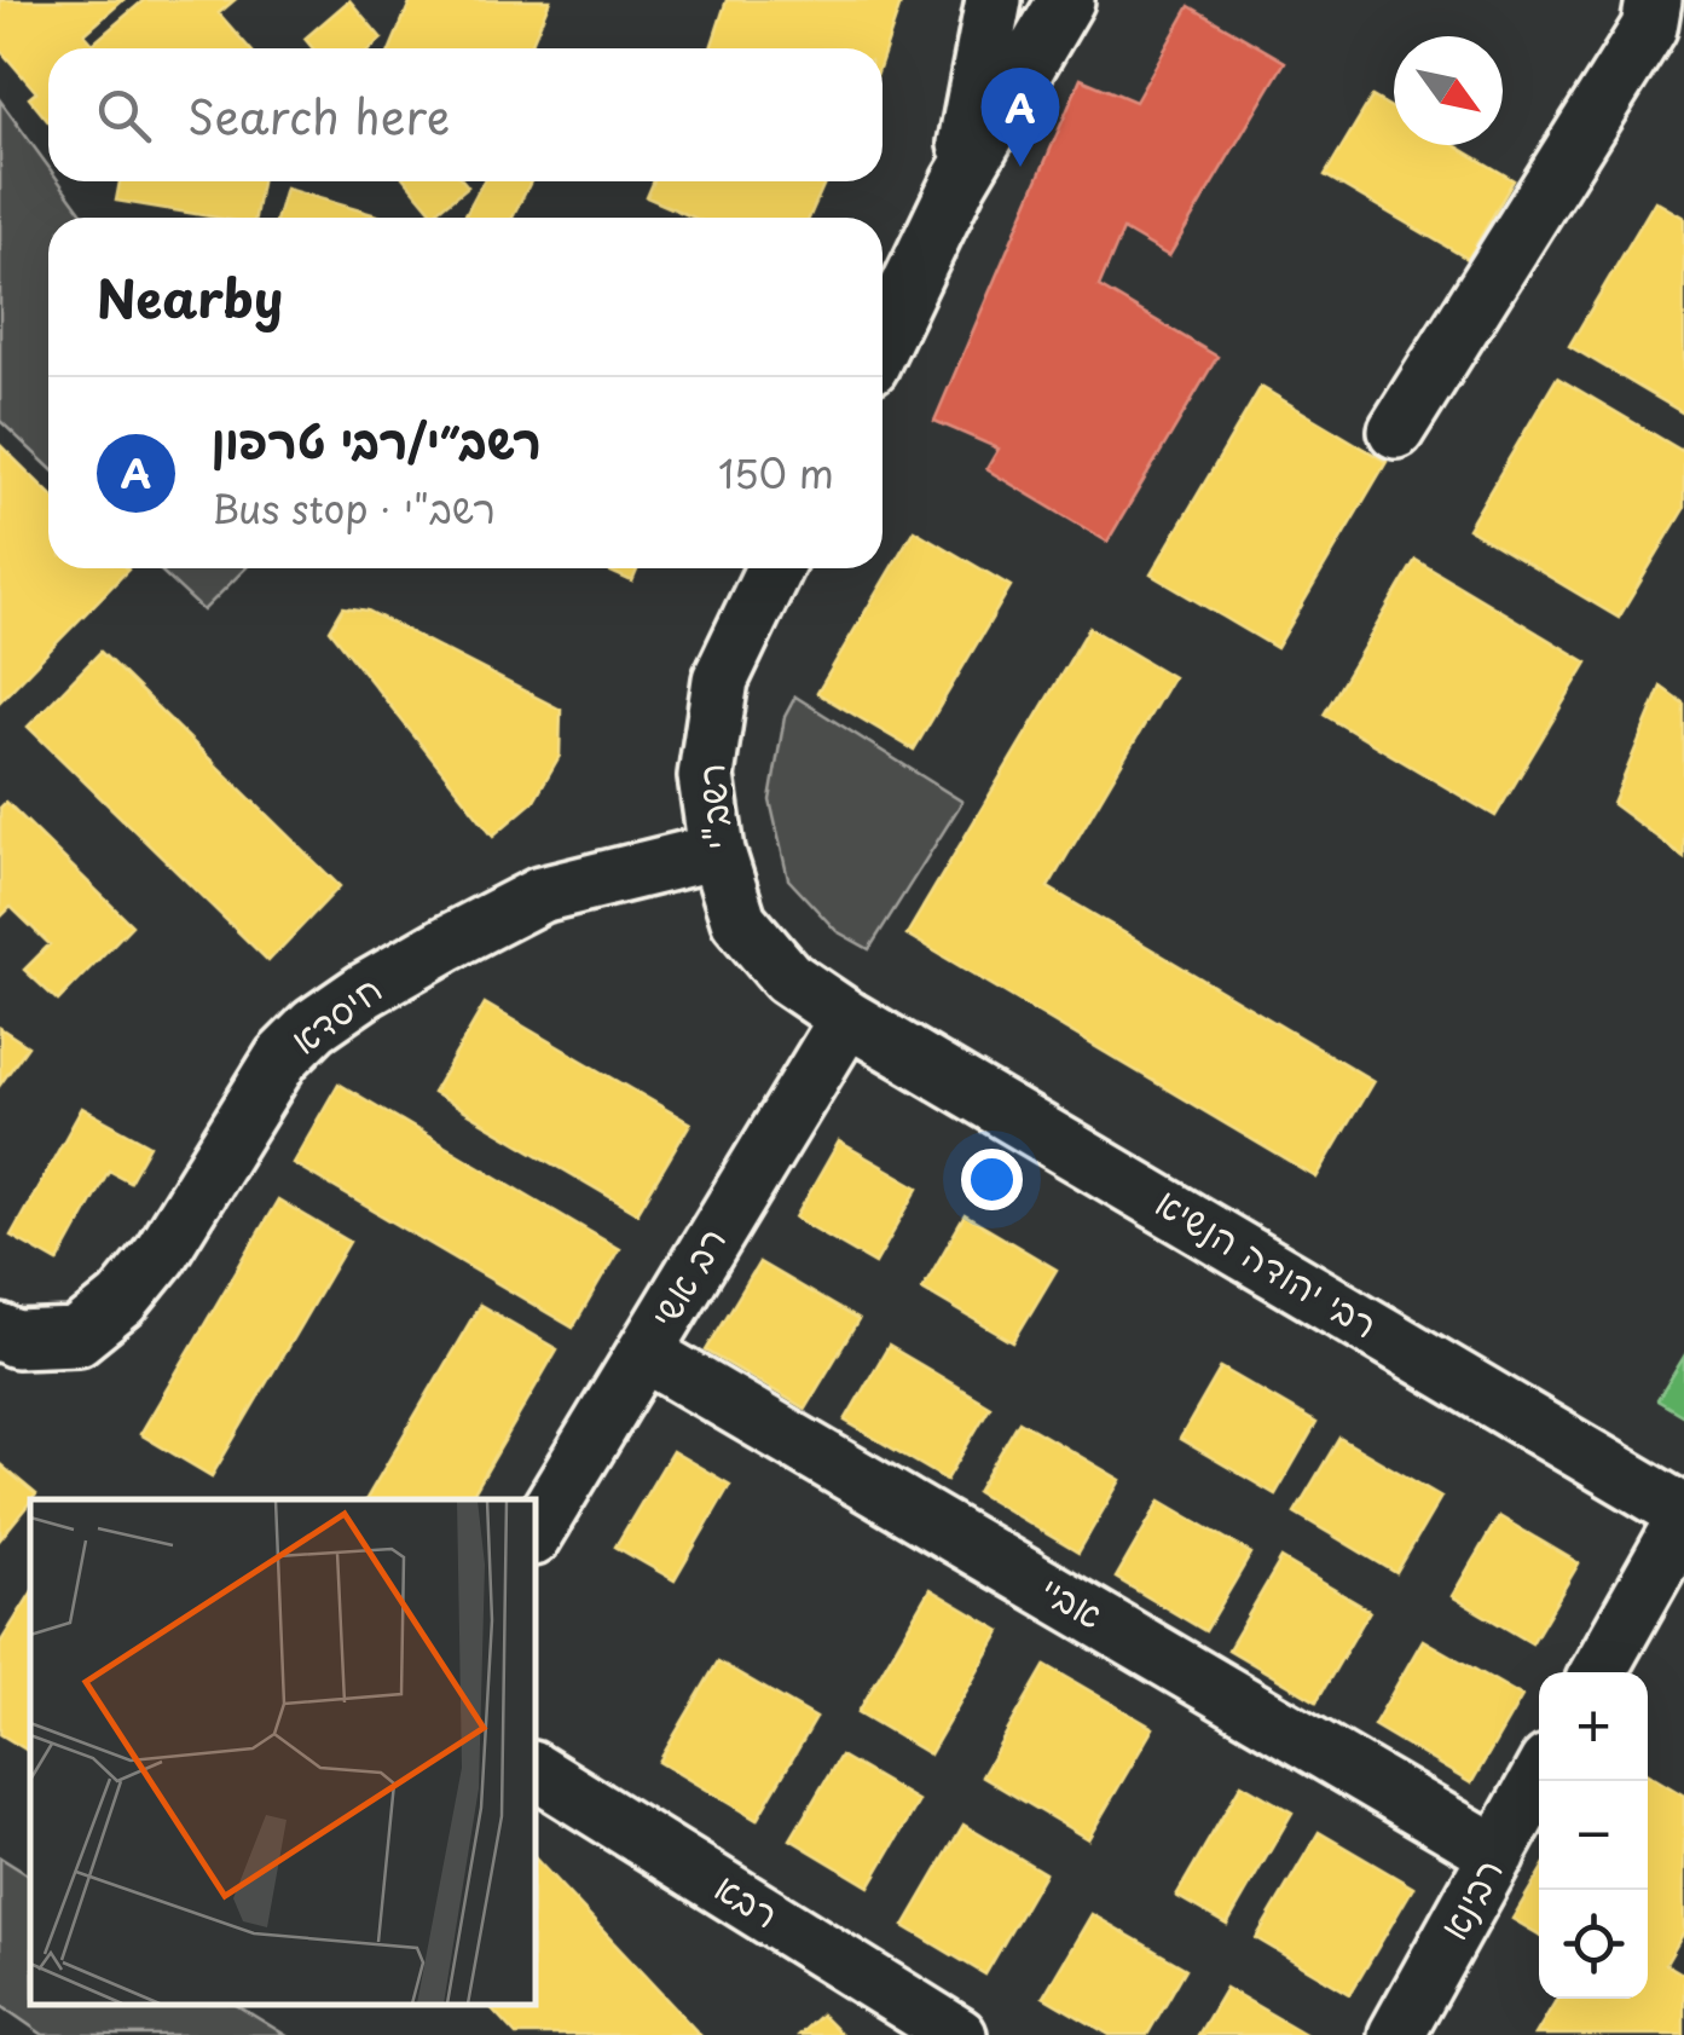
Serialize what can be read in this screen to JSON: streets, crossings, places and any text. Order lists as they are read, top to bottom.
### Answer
{
  "streets": {
    "street": [
      "רשב\"י",
      "חיסדא",
      "רבי יהודה הנשיא",
      "רב אשי",
      "אביי",
      "רבינא",
      "רבא"
    ]
  },
  "crossings": [
    ["רשב\"י", "חיסדא"],
    ["רשב\"י", "רבי יהודה הנשיא"],
    ["רשב\"י", "רב אשי"],
    ["רבי יהודה הנשיא", "רב אשי"],
    ["רב אשי", "אביי"],
    ["אביי", "רבינא"]
  ],
  "north": "bottom right",
  "page": {
    "search": "Search here",
    "pins": "A",
    "heading": "Nearby",
    "list": [
      {
        "mark": "A",
        "name": "רשב״י/רבי טרפון",
        "note": "Bus stop · רשב\"י",
        "value": "150 m"
      }
    ],
    "map_buttons": ["+", "−"]
  }
}
